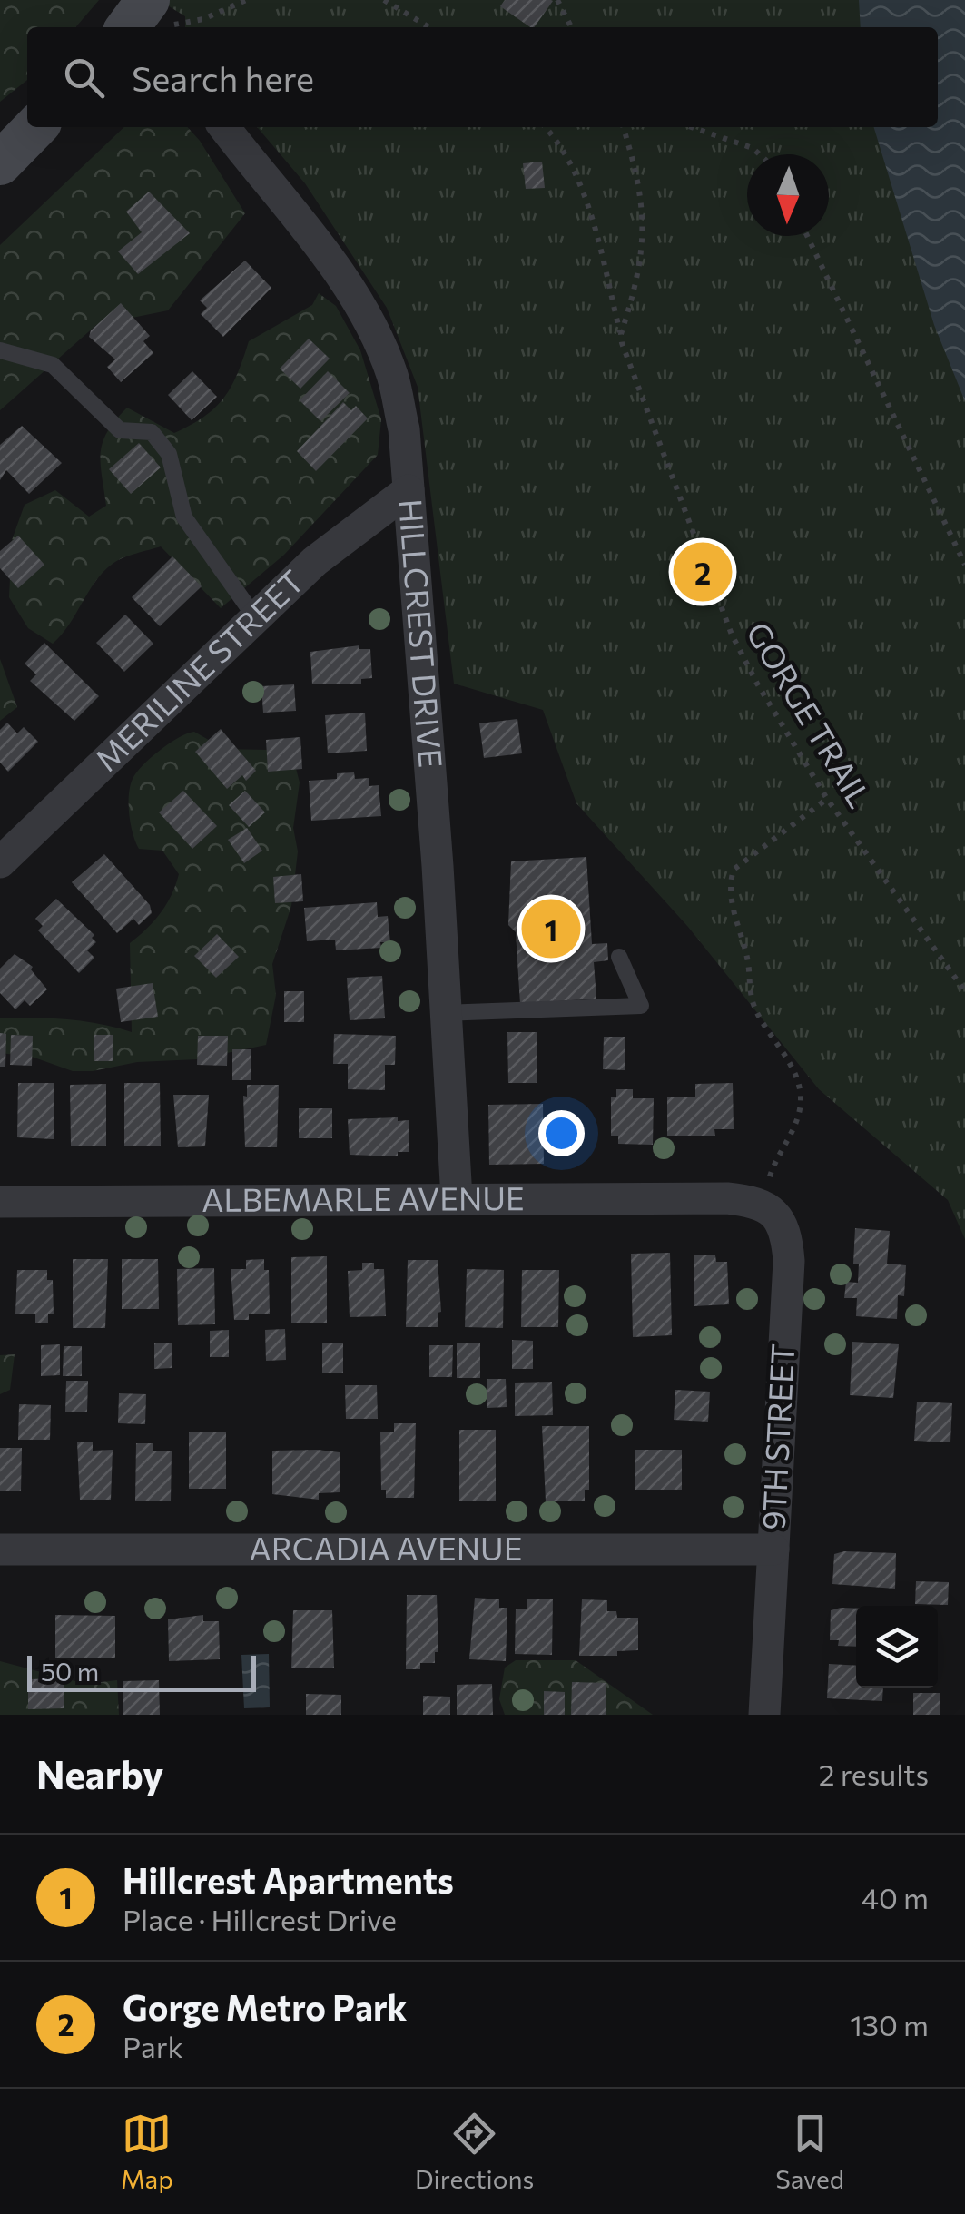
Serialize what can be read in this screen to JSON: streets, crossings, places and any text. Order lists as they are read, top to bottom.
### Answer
{
  "streets": {
    "street": [
      "HILLCREST DRIVE",
      "MERILINE STREET",
      "ALBEMARLE AVENUE",
      "9TH STREET",
      "ARCADIA AVENUE"
    ],
    "path": ["GORGE TRAIL"]
  },
  "crossings": [
    ["HILLCREST DRIVE", "MERILINE STREET"],
    ["HILLCREST DRIVE", "ALBEMARLE AVENUE"],
    ["ALBEMARLE AVENUE", "9TH STREET"],
    ["9TH STREET", "ARCADIA AVENUE"]
  ],
  "scale_bar": "50 m",
  "north": "bottom",
  "page": {
    "search": "Search here",
    "pins": ["2", "1"],
    "scale": "50 m",
    "heading": ["Nearby", "2 results"],
    "list": [
      {
        "mark": "1",
        "name": "Hillcrest Apartments",
        "note": "Place · Hillcrest Drive",
        "value": "40 m"
      },
      {
        "mark": "2",
        "name": "Gorge Metro Park",
        "note": "Park",
        "value": "130 m"
      }
    ],
    "nav": ["Map", "Directions", "Saved"]
  }
}
